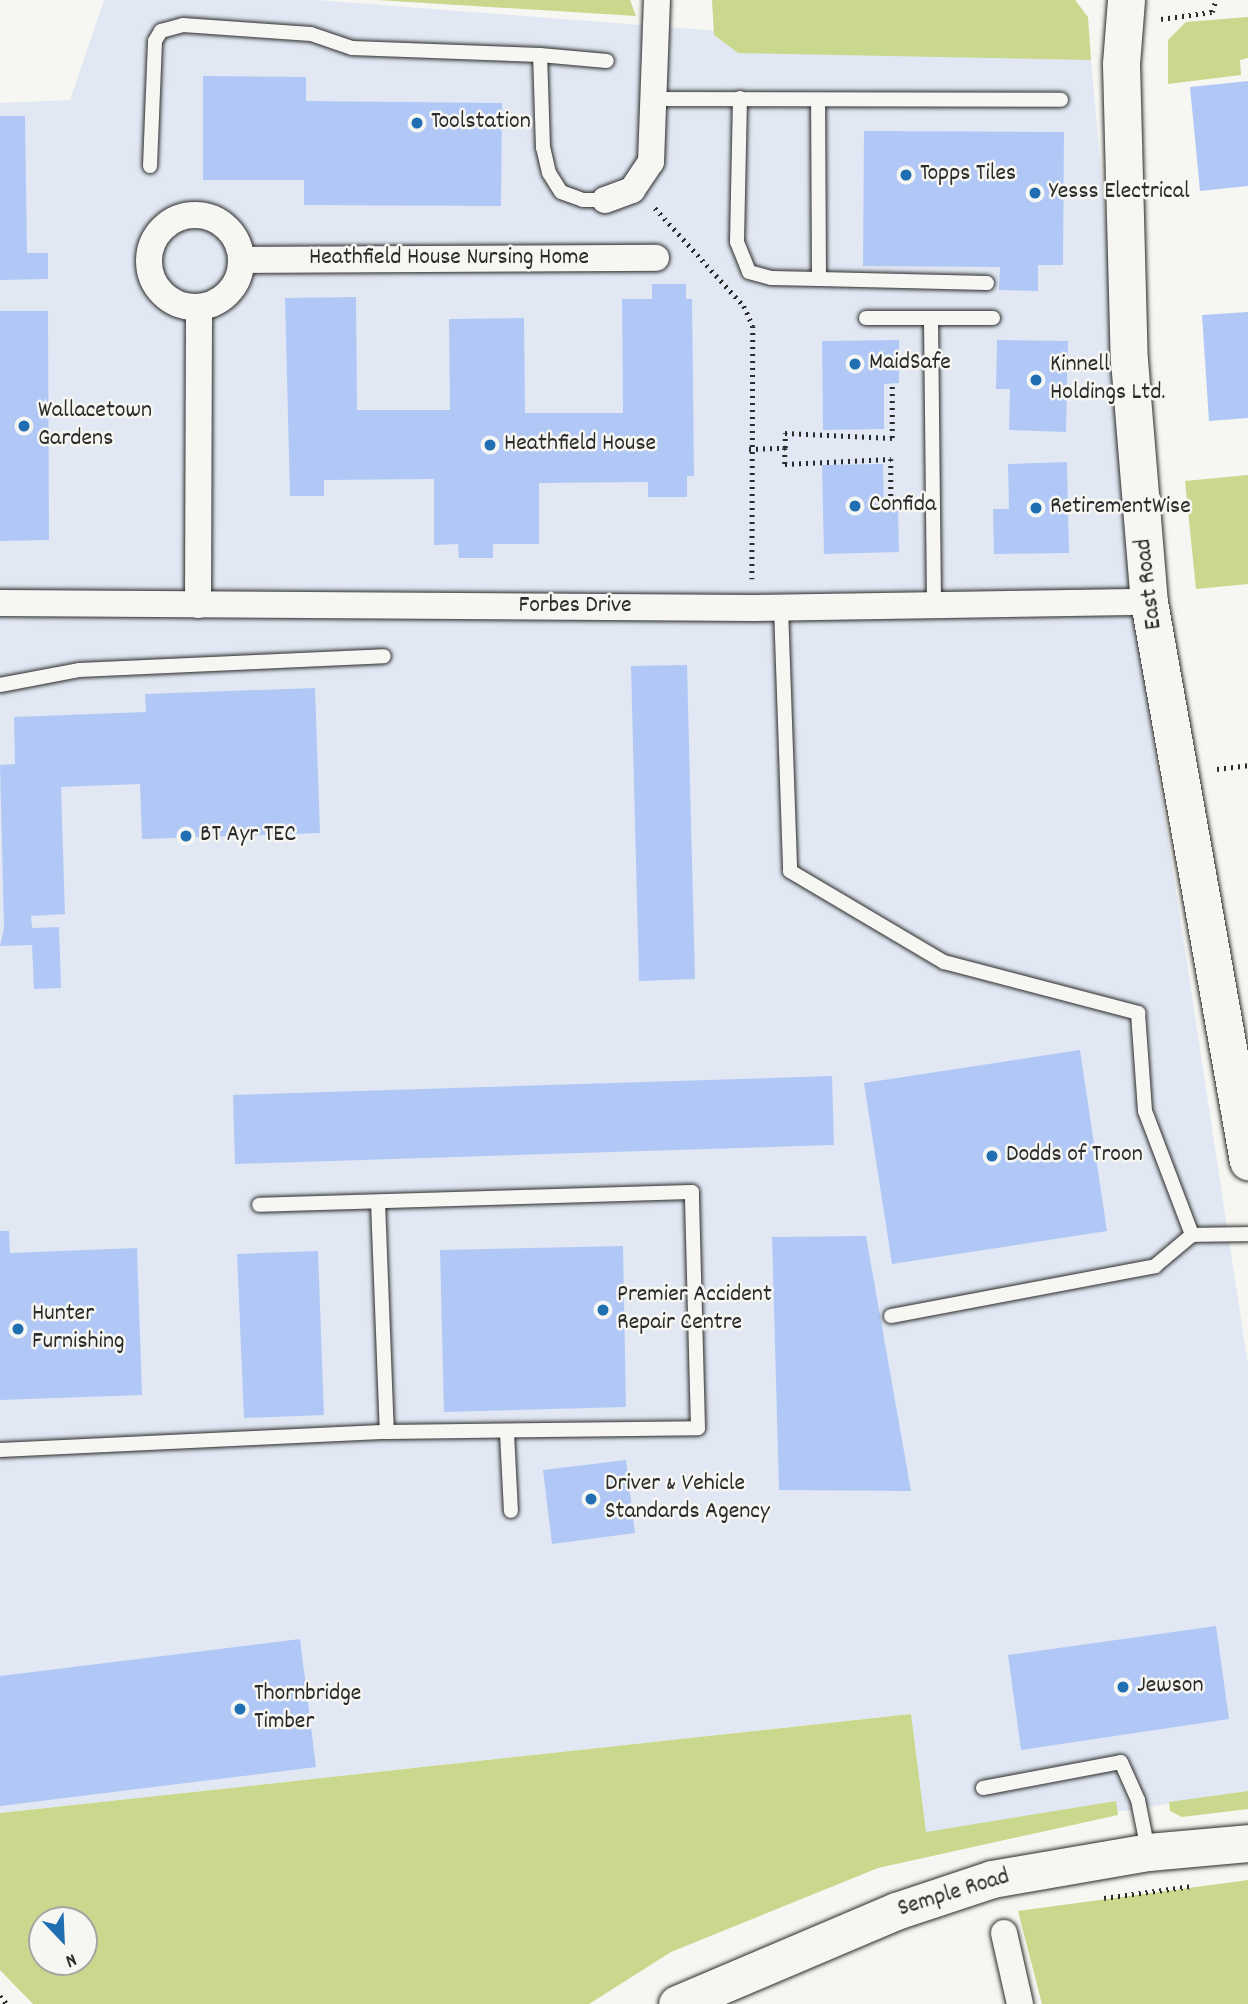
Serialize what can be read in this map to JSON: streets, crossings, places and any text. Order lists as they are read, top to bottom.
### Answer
{
  "streets": {
    "street": [
      "Heathfield House Nursing Home",
      "East Road",
      "Forbes Drive",
      "Semple Road"
    ]
  },
  "crossings": [
    ["East Road", "Forbes Drive"]
  ],
  "places": [
    "Toolstation",
    "Topps Tiles",
    "Yesss Electrical",
    "MaidSafe",
    "Kinnell Holdings Ltd.",
    "Wallacetown Gardens",
    "Heathfield House",
    "Confida",
    "RetirementWise",
    "BT Ayr TEC",
    "Dodds of Troon",
    "Premier Accident Repair Centre",
    "Hunter Furnishing",
    "Driver & Vehicle Standards Agency",
    "Jewson",
    "Thornbridge Timber"
  ],
  "north": "bottom right"
}
